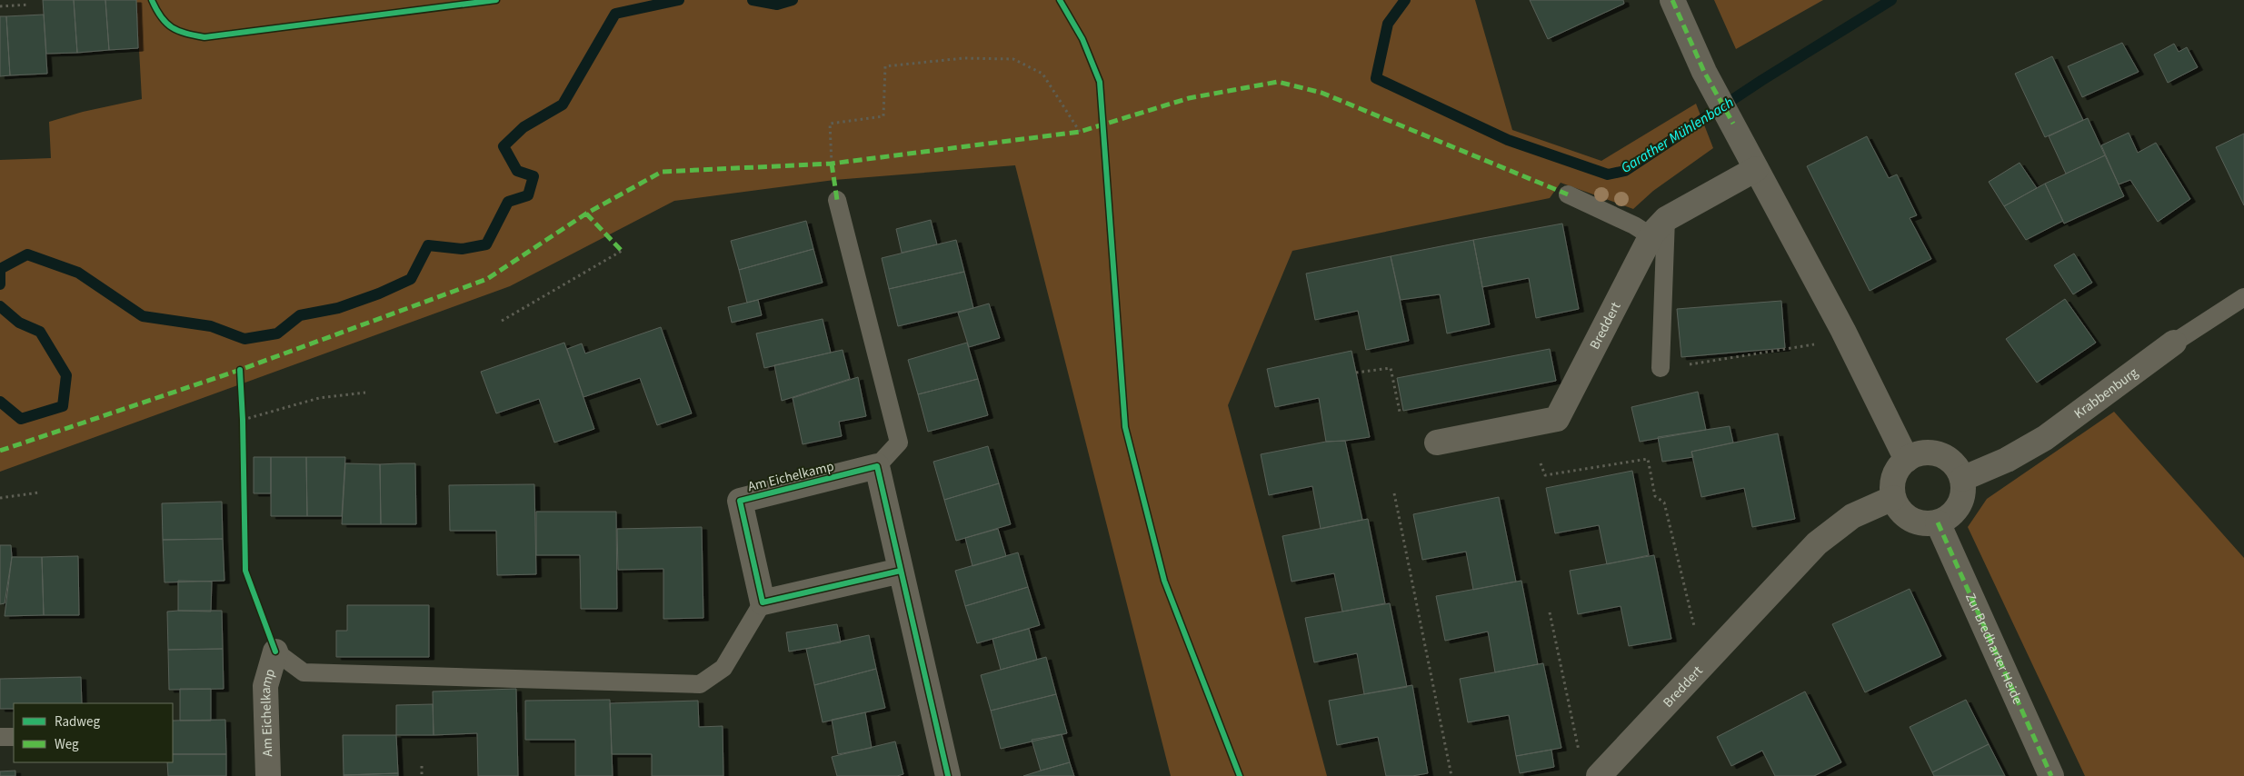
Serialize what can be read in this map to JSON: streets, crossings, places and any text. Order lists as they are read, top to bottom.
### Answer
{
  "streets": {
    "street": [
      "Breddert",
      "Krabbenburg",
      "Am Eichelkamp",
      "Zur Bredharter Heide"
    ]
  },
  "crossings": [
    ["Breddert", "Krabbenburg"],
    ["Breddert", "Zur Bredharter Heide"],
    ["Krabbenburg", "Zur Bredharter Heide"]
  ],
  "water": ["Garather Mühlenbach"],
  "legend": ["Radweg", "Weg"]
}
